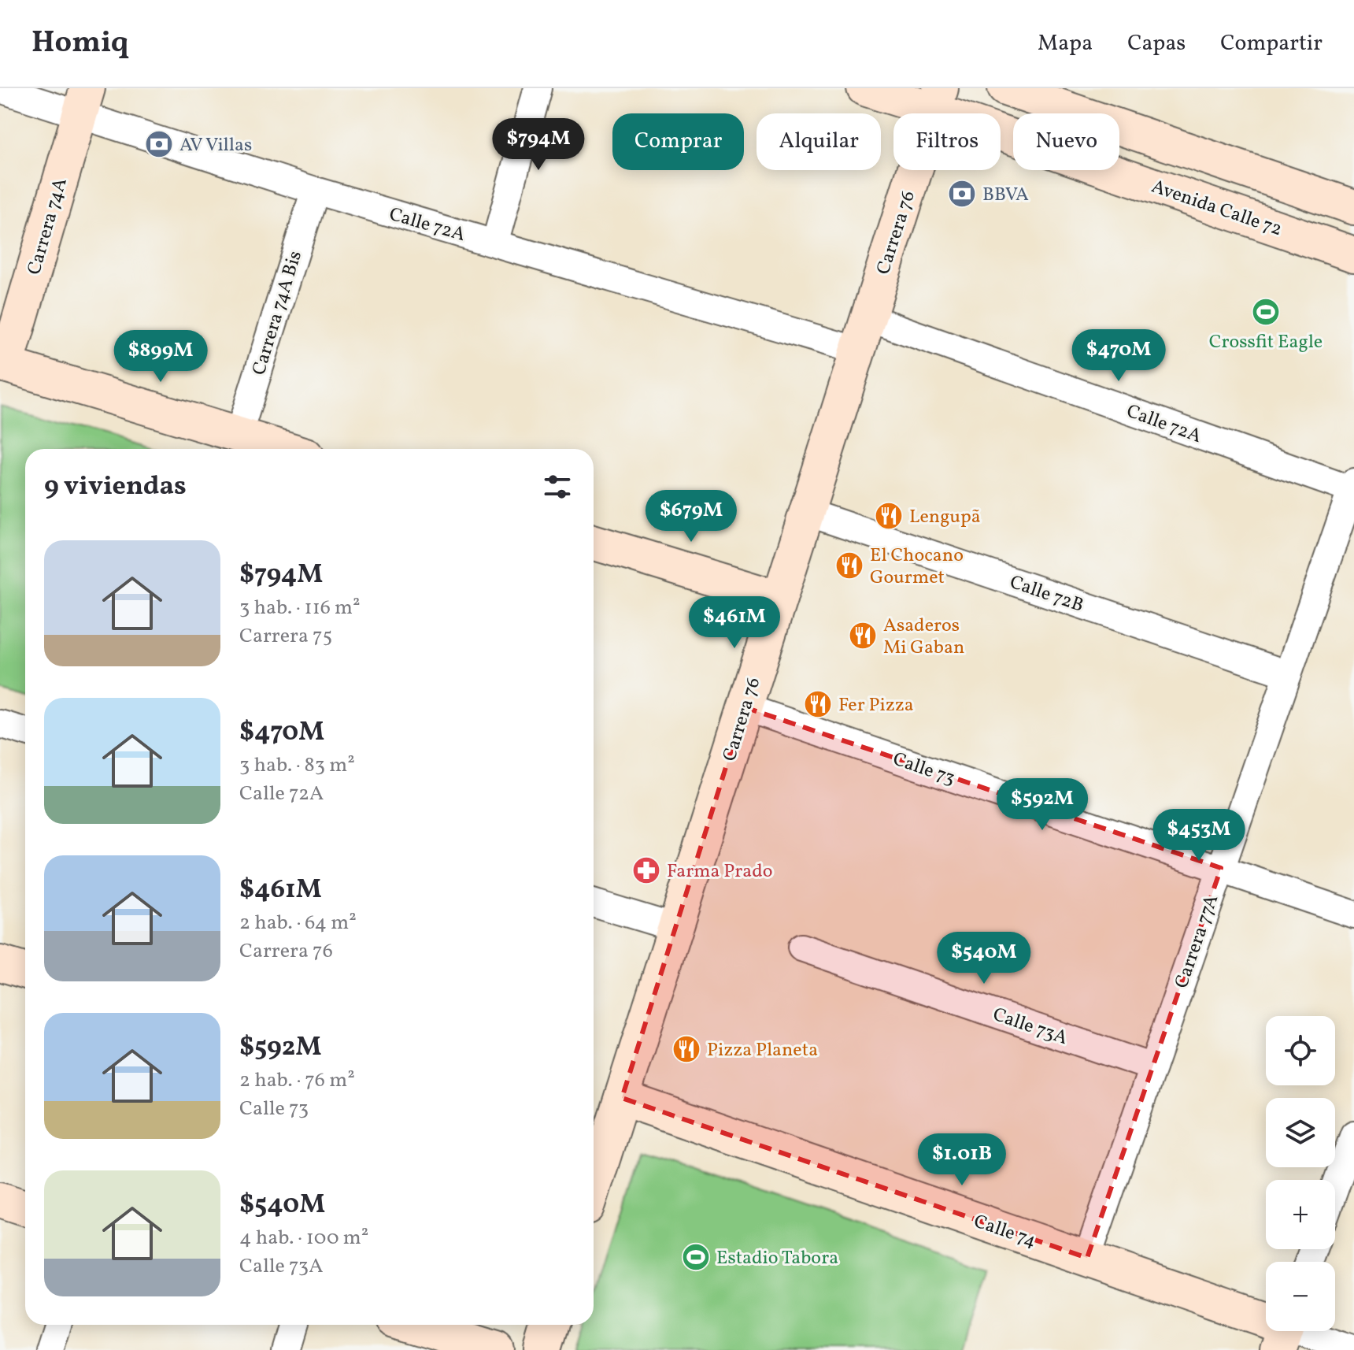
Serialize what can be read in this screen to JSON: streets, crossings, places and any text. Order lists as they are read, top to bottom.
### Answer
{
  "streets": {
    "main road": [
      "Avenida Calle 72",
      "Carrera 74A",
      "Carrera 76",
      "Calle 74"
    ],
    "street": [
      "Calle 72A",
      "Carrera 74A Bis",
      "Calle 72B",
      "Calle 73",
      "Carrera 77A",
      "Calle 73A"
    ]
  },
  "crossings": [
    ["Avenida Calle 72", "Carrera 76"],
    ["Calle 72A", "Carrera 74A"],
    ["Calle 72A", "Carrera 76"],
    ["Calle 72A", "Carrera 74A Bis"],
    ["Calle 72A", "Carrera 77A"],
    ["Carrera 76", "Calle 72B"],
    ["Carrera 76", "Calle 73"],
    ["Carrera 76", "Calle 74"],
    ["Calle 72B", "Carrera 77A"],
    ["Calle 73", "Carrera 77A"],
    ["Carrera 77A", "Calle 73A"],
    ["Carrera 77A", "Calle 74"]
  ],
  "places": {
    "bank": ["AV Villas", "BBVA"],
    "sports": ["Crossfit Eagle", "Estadio Tabora"],
    "restaurant": [
      "Lengupã",
      "El Chocano Gourmet",
      "Asaderos Mi Gaban",
      "Fer Pizza",
      "Pizza Planeta"
    ],
    "pharmacy": ["Farma Prado"]
  },
  "page": {
    "header": "Homiq",
    "nav": ["Mapa", "Capas", "Compartir"],
    "chip": [
      "Comprar",
      "Alquilar",
      "Filtros",
      "Nuevo"
    ],
    "price": [
      "$794M",
      "$470M",
      "$899M",
      "$679M",
      "$461M",
      "$592M",
      "$453M",
      "$540M",
      "$1.01B"
    ],
    "heading": "9 viviendas",
    "list": [
      {
        "name": "$794M",
        "note": "3 hab. · 116 m² · Carrera 75"
      },
      {
        "name": "$470M",
        "note": "3 hab. · 83 m² · Calle 72A"
      },
      {
        "name": "$461M",
        "note": "2 hab. · 64 m² · Carrera 76"
      },
      {
        "name": "$592M",
        "note": "2 hab. · 76 m² · Calle 73"
      },
      {
        "name": "$540M",
        "note": "4 hab. · 100 m² · Calle 73A"
      }
    ],
    "map_buttons": ["+", "−"]
  }
}
